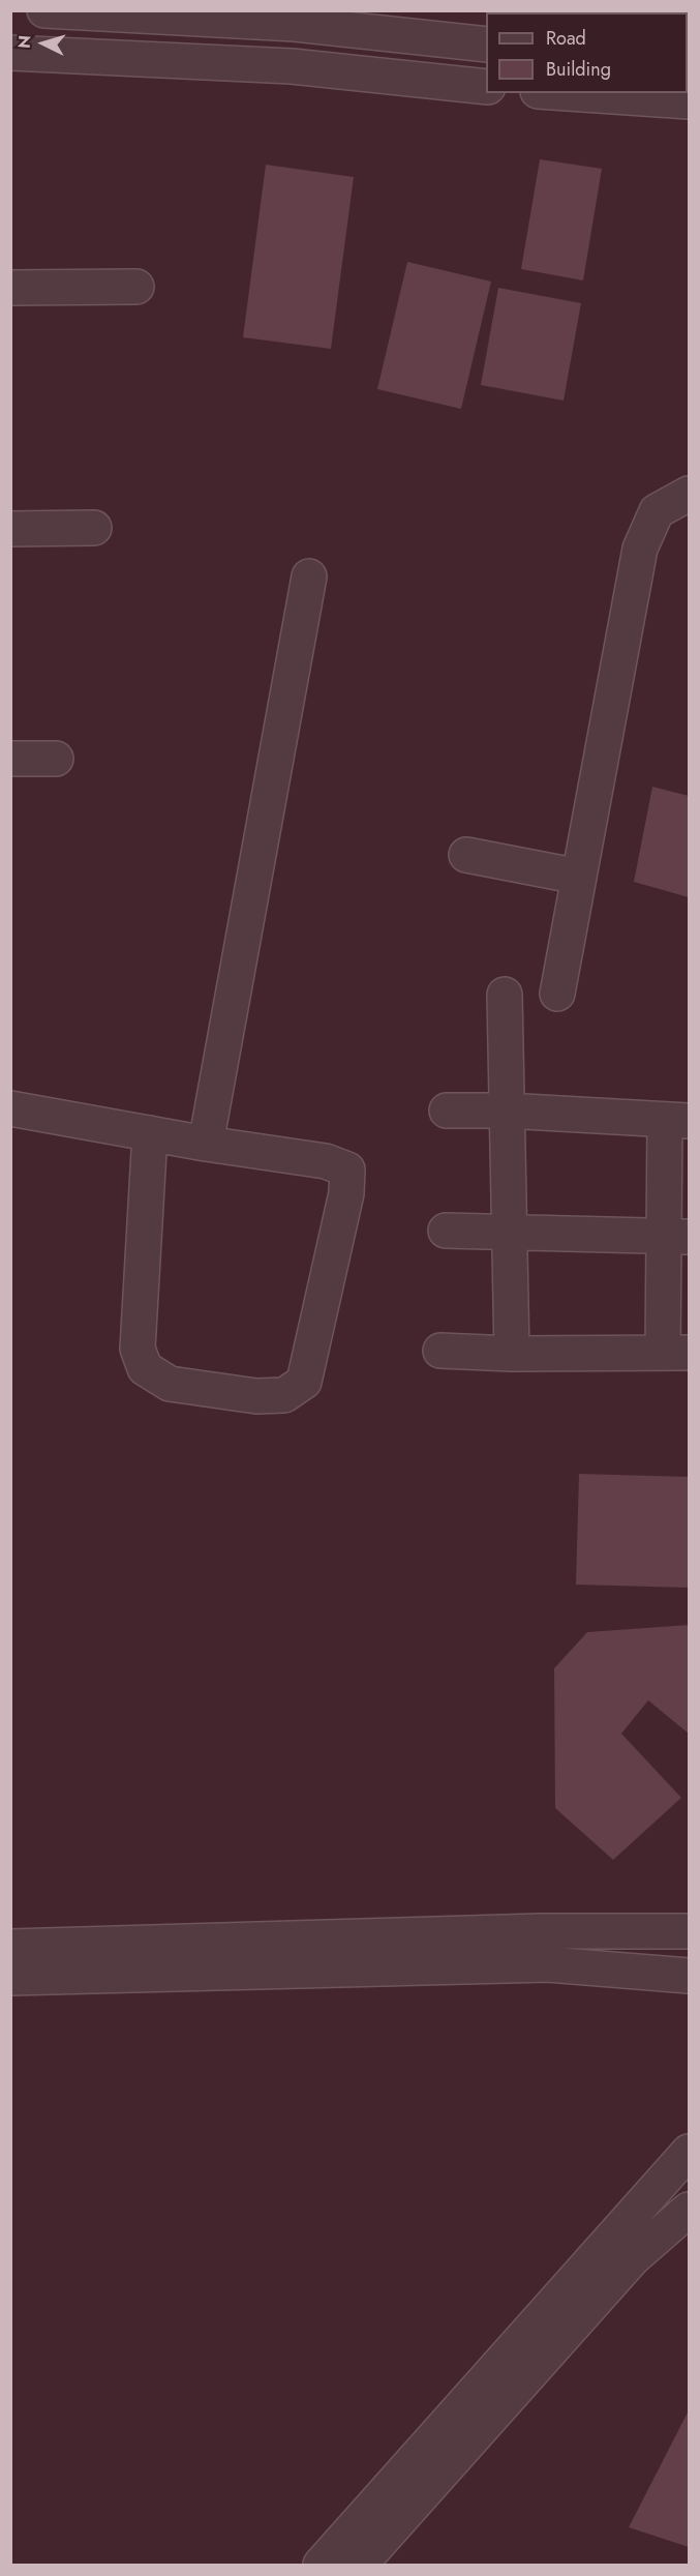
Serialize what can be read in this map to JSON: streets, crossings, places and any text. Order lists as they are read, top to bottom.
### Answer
{
  "legend": ["Road", "Building"],
  "north": "left"
}
